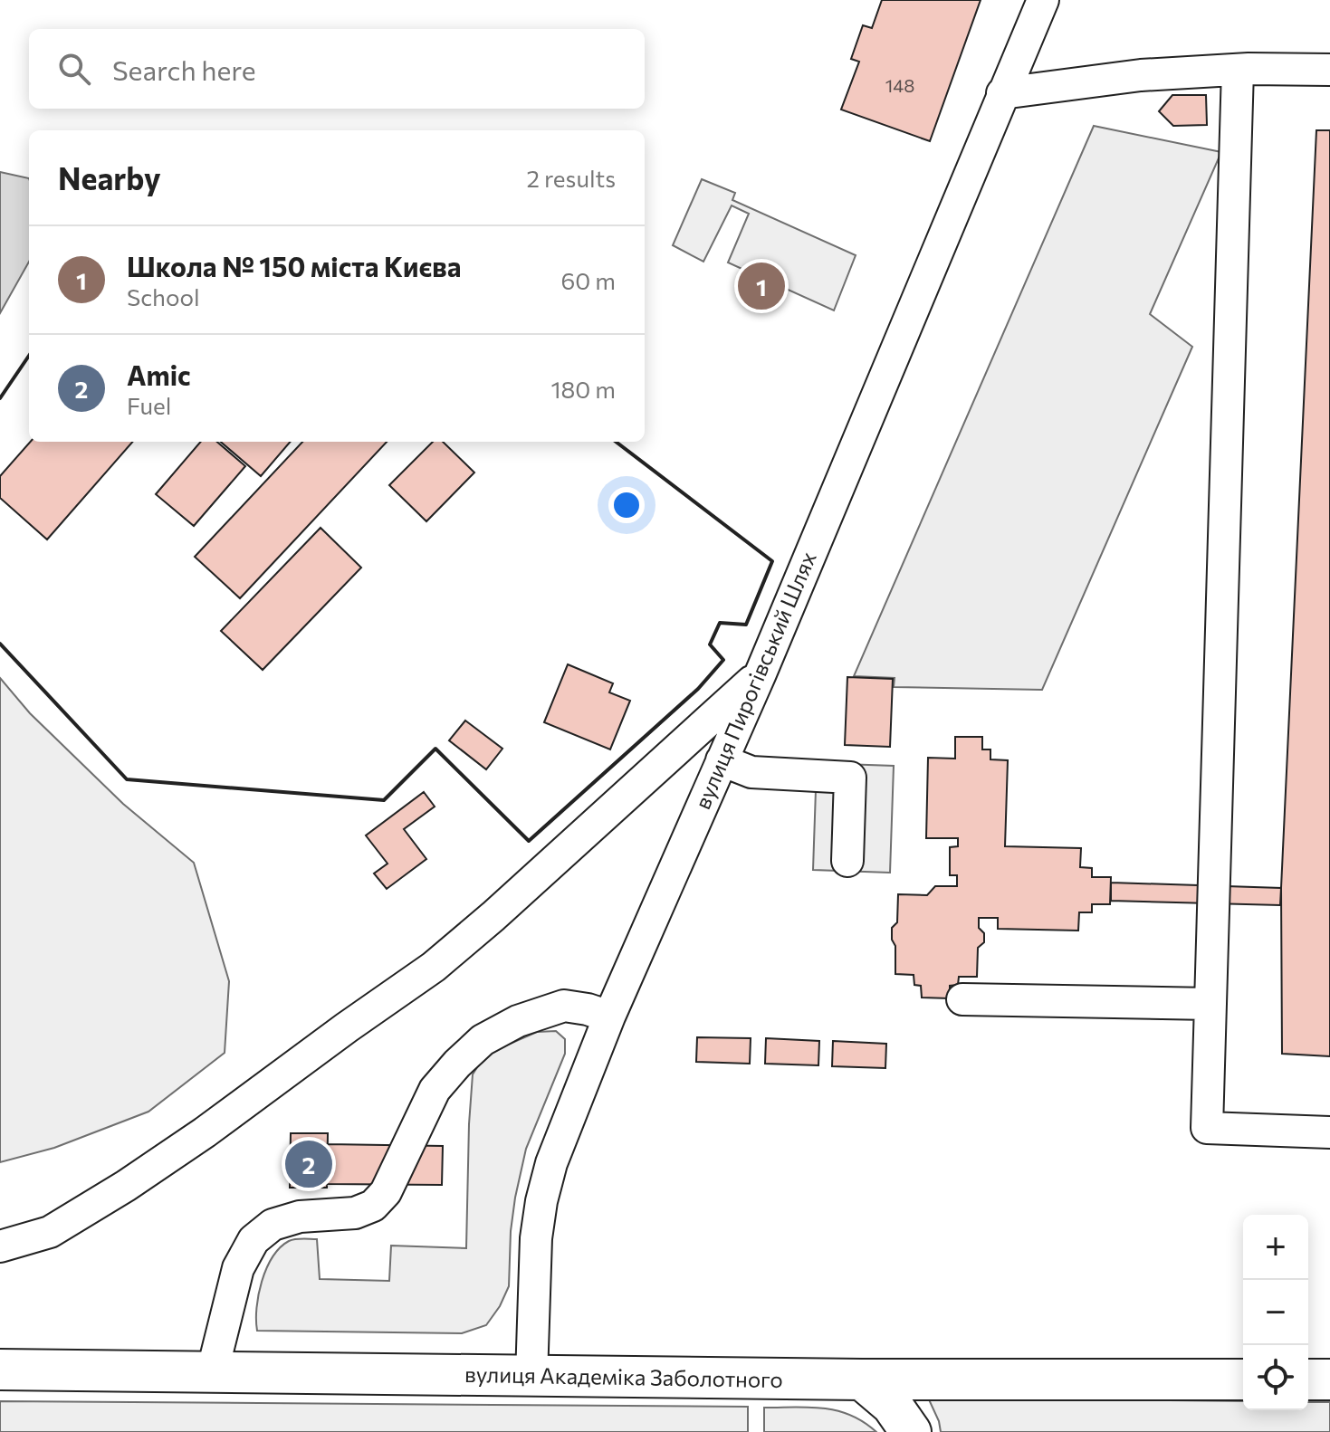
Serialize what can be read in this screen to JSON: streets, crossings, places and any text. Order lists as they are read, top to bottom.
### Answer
{
  "streets": {
    "highway": ["вулиця Академіка Заболотного"],
    "street": ["вулиця Пирогівський Шлях"]
  },
  "crossings": [
    ["вулиця Пирогівський Шлях", "вулиця Академіка Заболотного"]
  ],
  "house_numbers": ["148"],
  "page": {
    "search": "Search here",
    "heading": ["Nearby", "2 results"],
    "list": [
      {
        "mark": "1",
        "name": "Школа № 150 міста Києва",
        "note": "School",
        "value": "60 m"
      },
      {
        "mark": "2",
        "name": "Amic",
        "note": "Fuel",
        "value": "180 m"
      }
    ],
    "pins": ["1", "2"],
    "map_buttons": ["+", "−"]
  }
}
